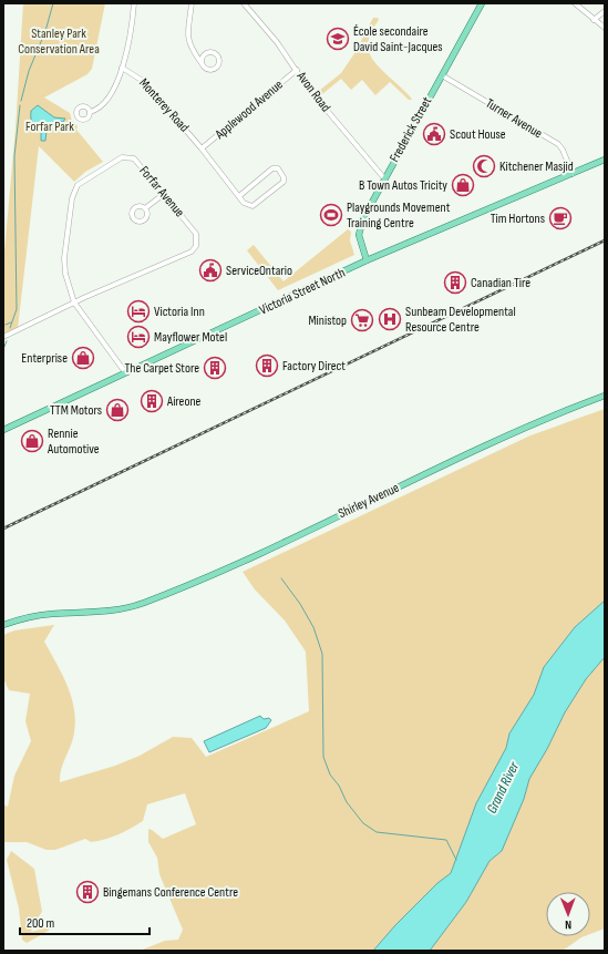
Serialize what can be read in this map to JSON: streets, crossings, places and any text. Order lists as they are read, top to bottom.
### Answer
{
  "streets": {
    "main road": ["Frederick Street", "Victoria Street North", "Shirley Avenue"],
    "street": [
      "Avon Road",
      "Monterey Road",
      "Applewood Avenue",
      "Turner Avenue",
      "Forfar Avenue"
    ]
  },
  "crossings": [
    ["Avon Road", "Applewood Avenue"],
    ["Avon Road", "Frederick Street"],
    ["Monterey Road", "Applewood Avenue"],
    ["Turner Avenue", "Frederick Street"],
    ["Turner Avenue", "Victoria Street North"],
    ["Frederick Street", "Victoria Street North"],
    ["Forfar Avenue", "Victoria Street North"]
  ],
  "water": ["Grand River"],
  "parks": ["Stanley Park Conservation Area", "Forfar Park"],
  "places": {
    "school or university": ["École secondaire David Saint-Jacques"],
    "public building": ["Scout House", "ServiceOntario"],
    "mosque": ["Kitchener Masjid"],
    "shop": [
      "B Town Autos Tricity",
      "Enterprise",
      "TTM Motors",
      "Rennie Automotive"
    ],
    "sports": ["Playgrounds Movement Training Centre"],
    "cafe": ["Tim Hortons"],
    "building": [
      "Canadian Tire",
      "Factory Direct",
      "The Carpet Store",
      "Aireone",
      "Bingemans Conference Centre"
    ],
    "hotel": ["Victoria Inn", "Mayflower Motel"],
    "hospital": ["Sunbeam Developmental Resource Centre"],
    "supermarket": ["Ministop"]
  },
  "scale_bar": "200 m",
  "north": "bottom"
}
